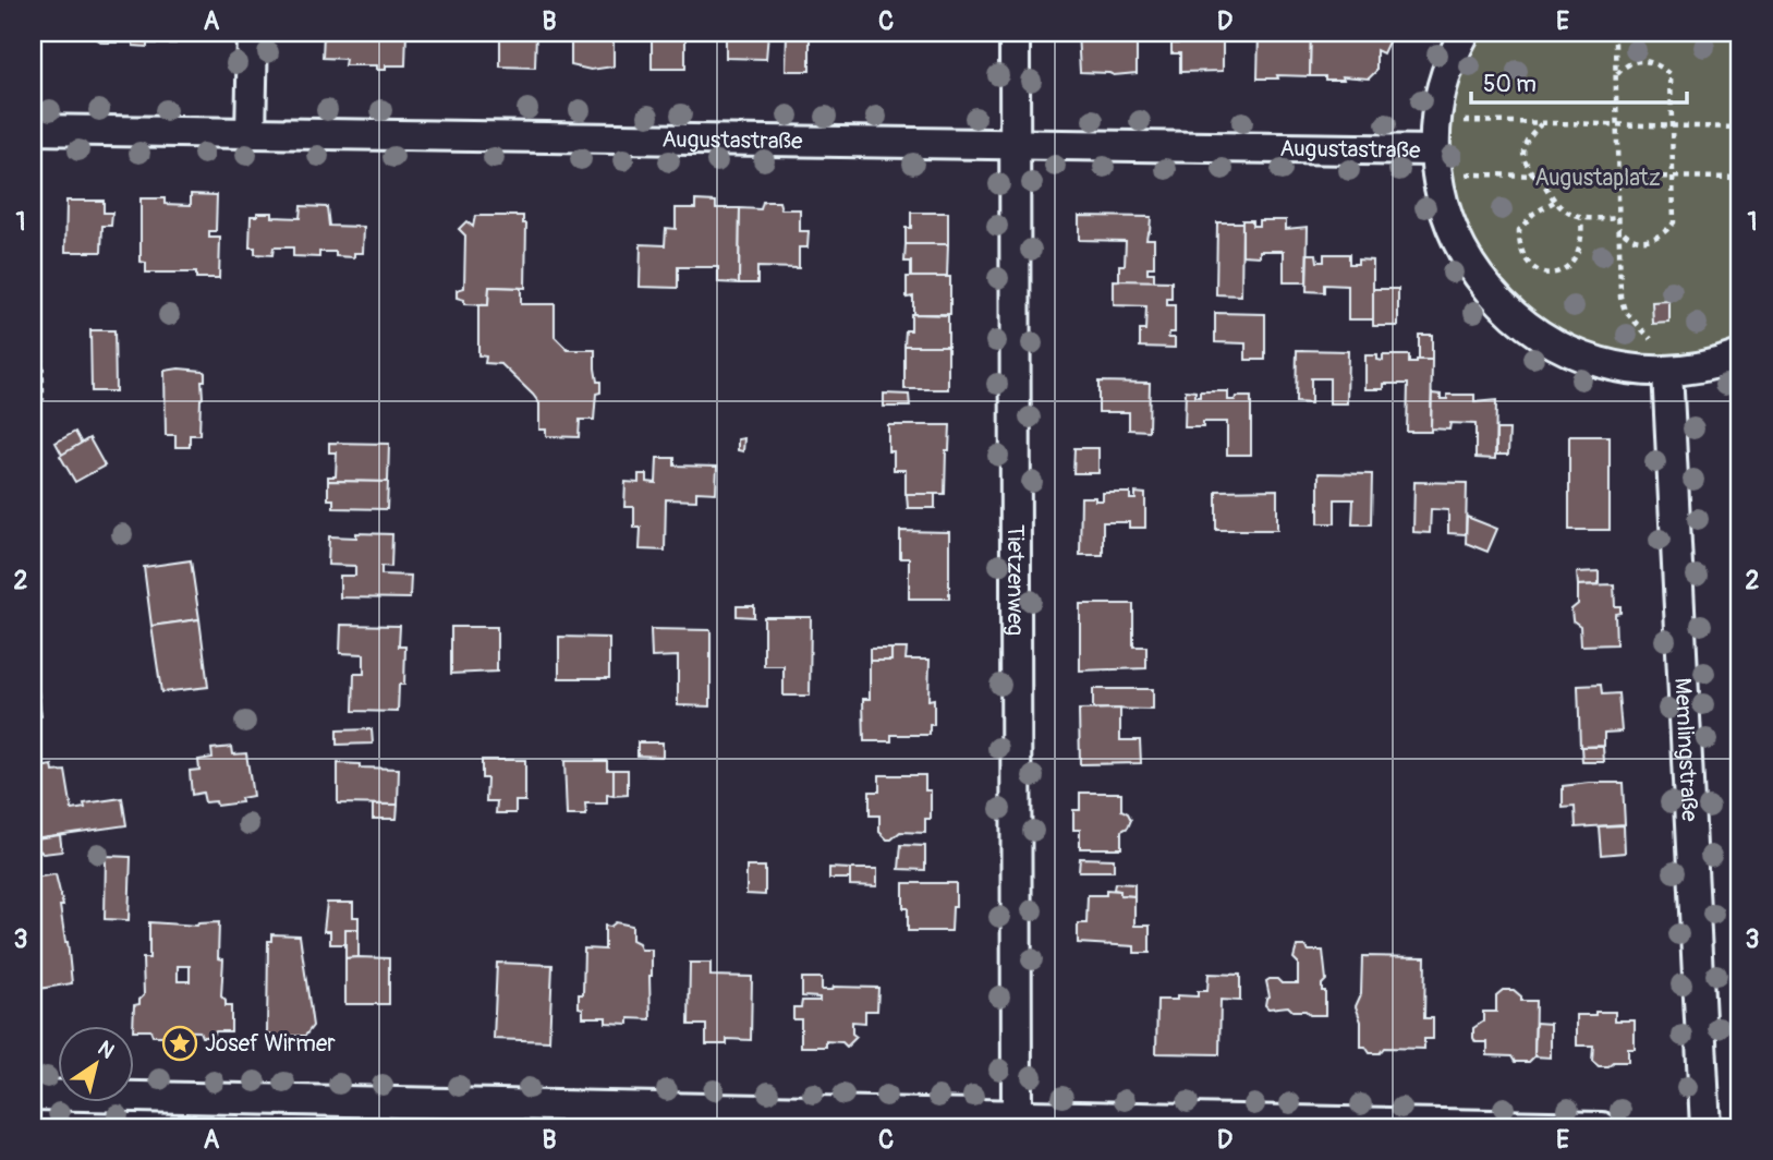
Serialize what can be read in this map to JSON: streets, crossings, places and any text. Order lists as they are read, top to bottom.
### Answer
{
  "streets": {
    "street": ["Augustastraße", "Tietzenweg", "Memlingstraße"]
  },
  "crossings": [
    ["Augustastraße", "Tietzenweg"]
  ],
  "parks": ["Augustaplatz"],
  "places": {
    "place": ["Josef Wirmer"]
  },
  "scale_bar": "50 m",
  "north": "top right",
  "grid": {
    "columns": [
      "A",
      "B",
      "C",
      "D",
      "E"
    ],
    "rows": ["1", "2", "3"]
  }
}
